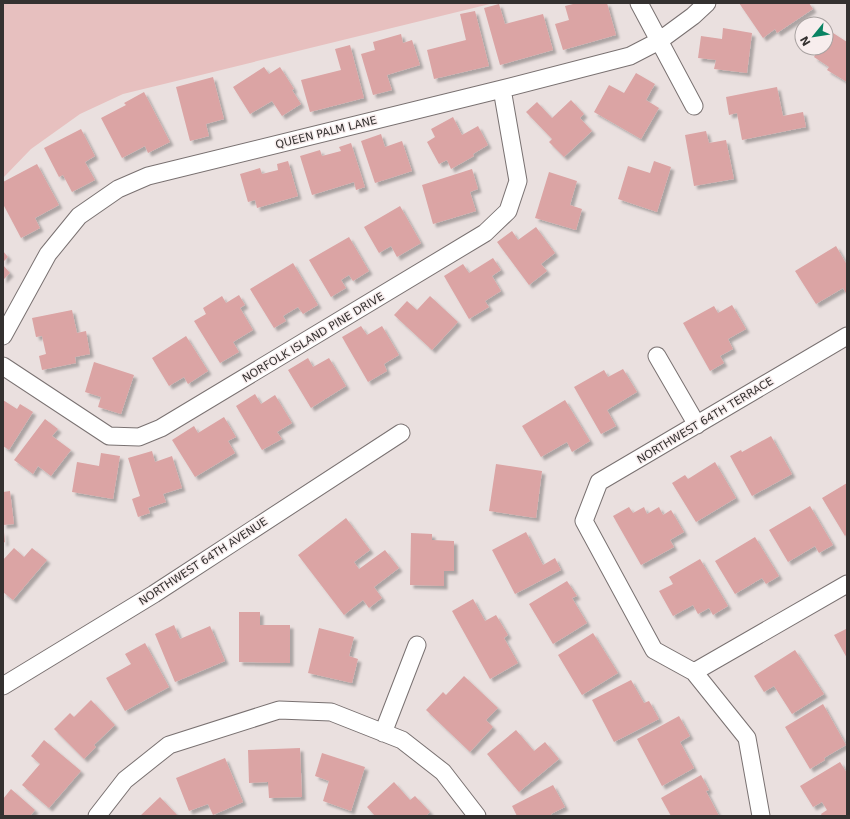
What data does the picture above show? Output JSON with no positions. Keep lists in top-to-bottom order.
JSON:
{
  "streets": {
    "street": [
      "QUEEN PALM LANE",
      "NORFOLK ISLAND PINE DRIVE",
      "NORTHWEST 64TH TERRACE",
      "NORTHWEST 64TH AVENUE"
    ]
  },
  "crossings": [
    ["QUEEN PALM LANE", "NORFOLK ISLAND PINE DRIVE"]
  ],
  "north": "bottom left"
}
